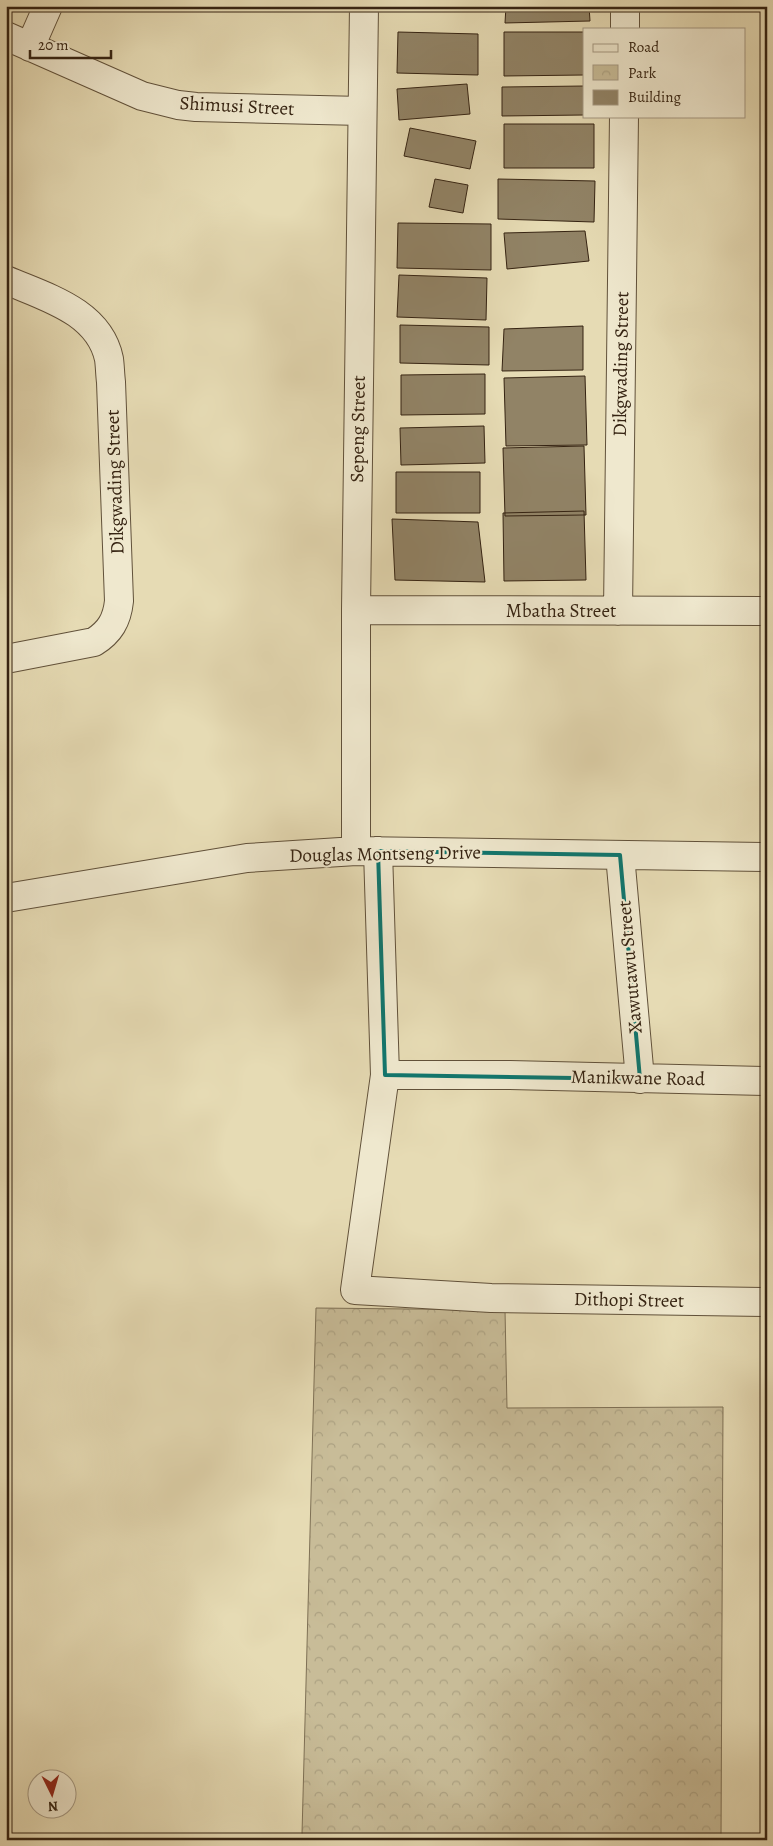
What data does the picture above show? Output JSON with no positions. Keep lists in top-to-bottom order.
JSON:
{
  "streets": {
    "street": [
      "Shimusi Street",
      "Dikgwading Street",
      "Sepeng Street",
      "Mbatha Street",
      "Douglas Montseng Drive",
      "Xawutawu Street",
      "Manikwane Road",
      "Dithopi Street"
    ]
  },
  "crossings": [
    ["Shimusi Street", "Sepeng Street"],
    ["Dikgwading Street", "Mbatha Street"],
    ["Sepeng Street", "Mbatha Street"],
    ["Sepeng Street", "Douglas Montseng Drive"],
    ["Sepeng Street", "Manikwane Road"],
    ["Sepeng Street", "Dithopi Street"],
    ["Douglas Montseng Drive", "Xawutawu Street"],
    ["Xawutawu Street", "Manikwane Road"],
    ["Manikwane Road", "Dithopi Street"]
  ],
  "legend": ["Road", "Park", "Building"],
  "scale_bar": "20 m",
  "north": "bottom"
}
